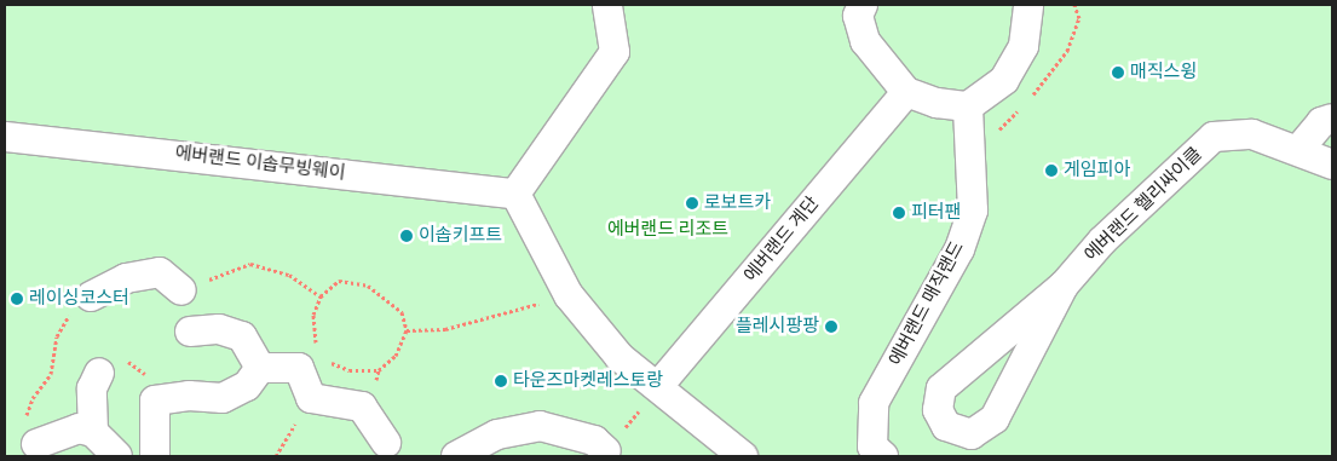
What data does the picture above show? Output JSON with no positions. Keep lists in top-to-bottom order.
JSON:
{
  "streets": {
    "street": [
      "에버랜드 이솝무빙웨이",
      "에버랜드 헬리싸이클",
      "에버랜드 계단",
      "에버랜드 매직랜드"
    ]
  },
  "parks": ["에버랜드 리조트"],
  "places": [
    "매직스윙",
    "게임피아",
    "로보트카",
    "피터팬",
    "이솝키프트",
    "레이싱코스터",
    "플레시팡팡",
    "타운즈마켓레스토랑"
  ]
}
